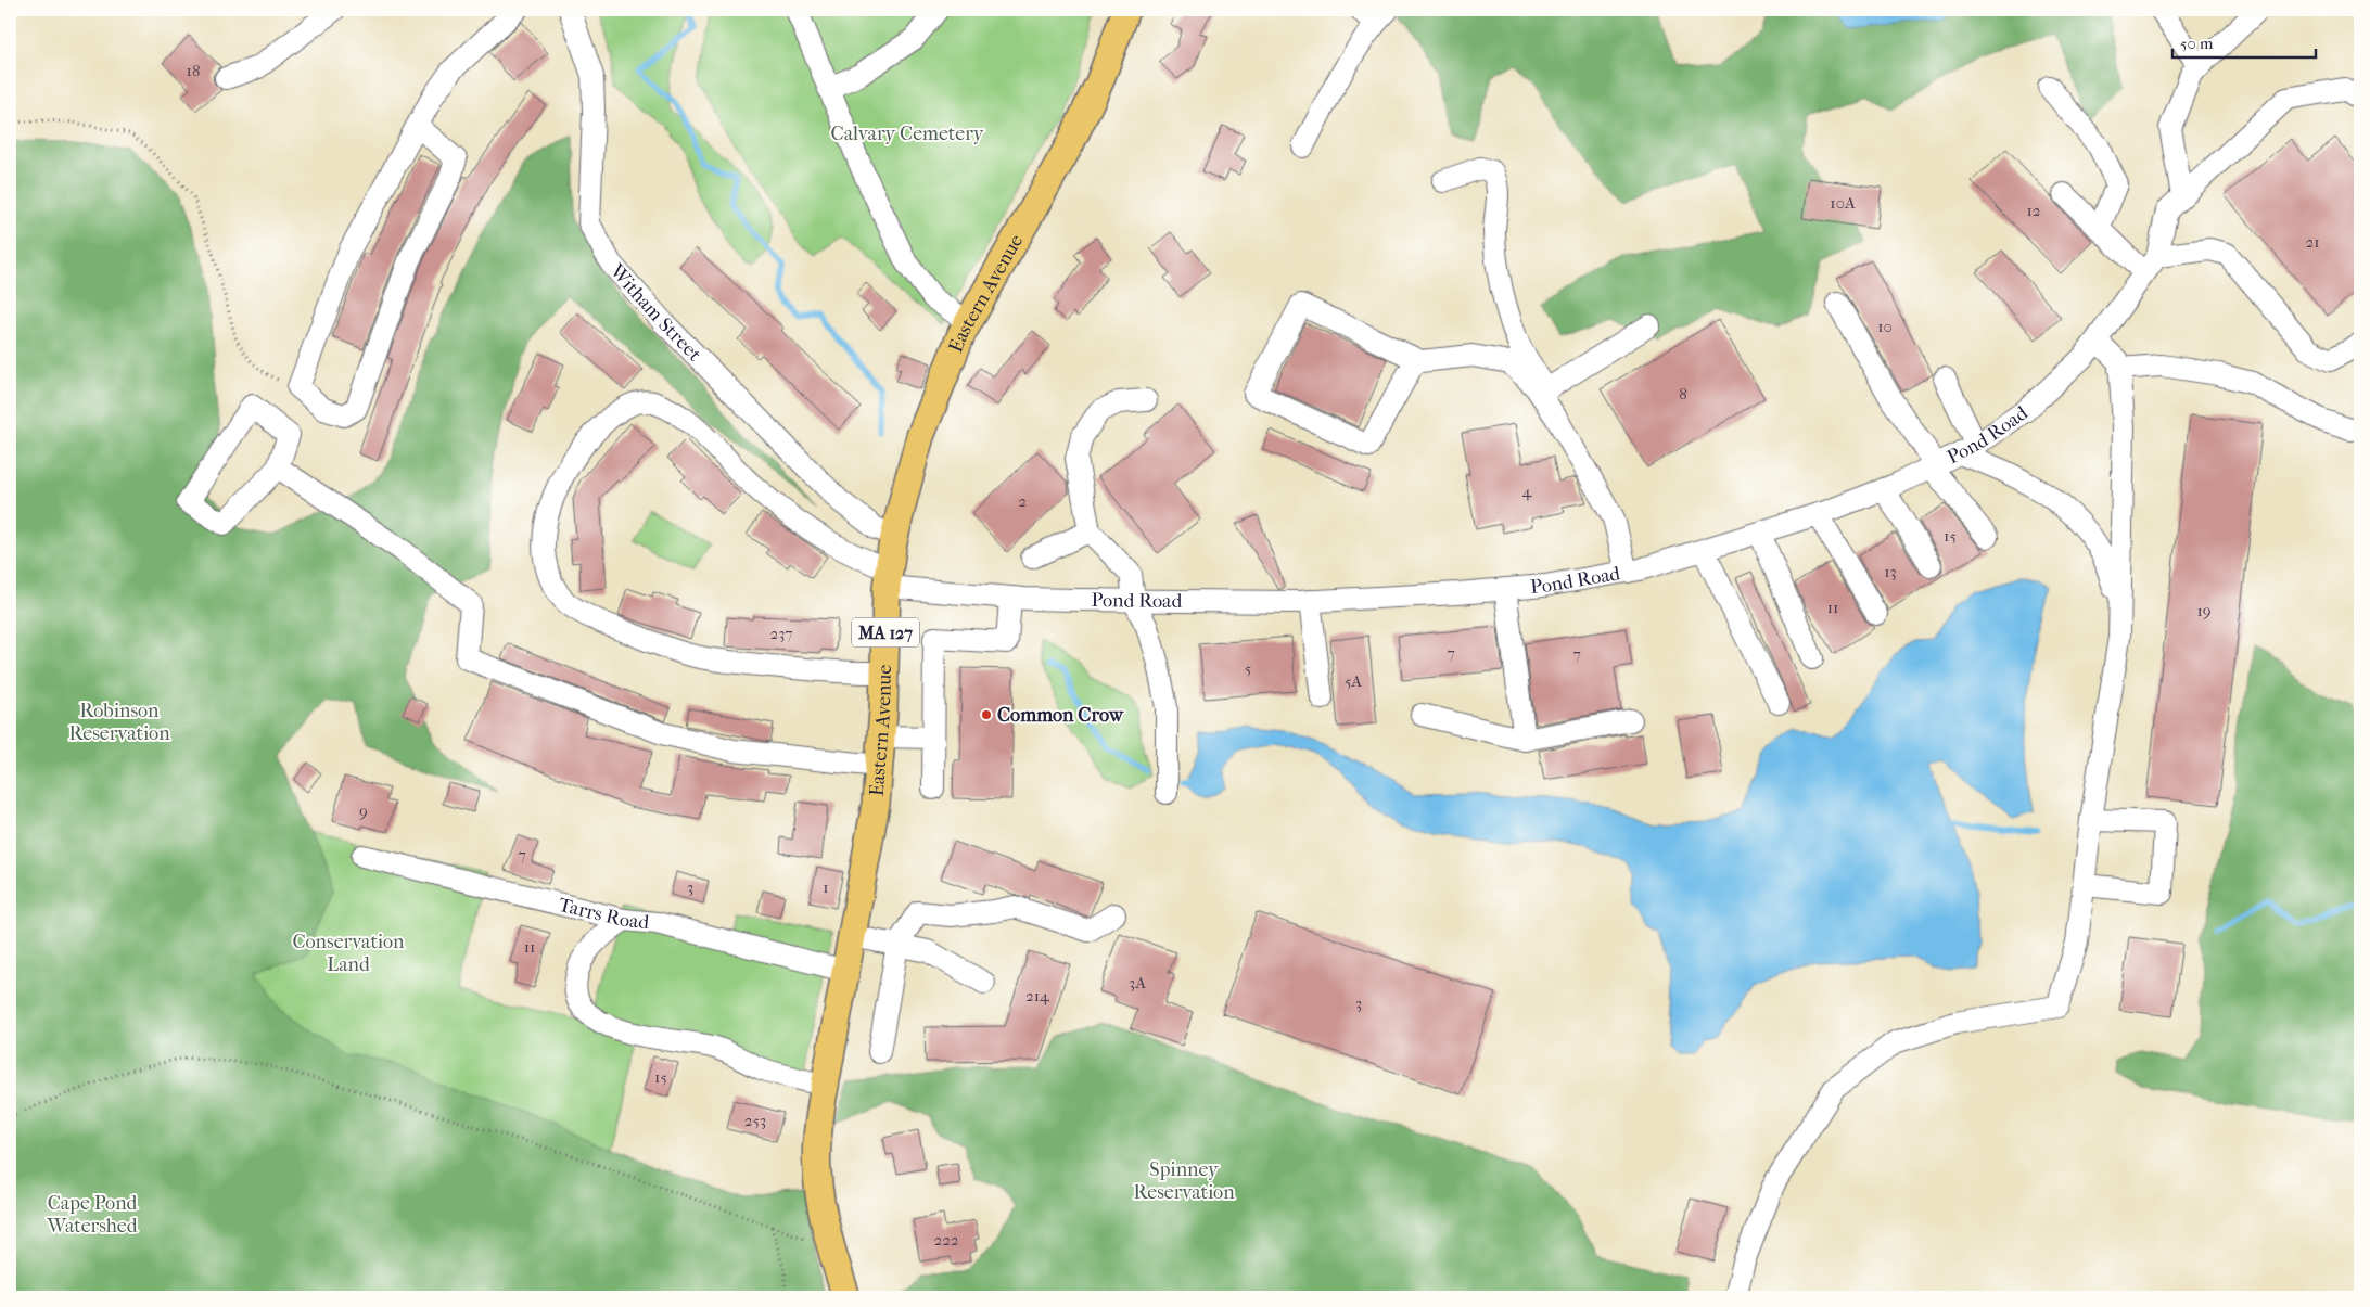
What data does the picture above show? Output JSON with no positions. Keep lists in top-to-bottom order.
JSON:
{
  "streets": {
    "main road": ["Eastern Avenue", "MA 127"],
    "street": ["Witham Street", "Pond Road", "Tarrs Road"]
  },
  "crossings": [
    ["Eastern Avenue", "Witham Street"],
    ["Eastern Avenue", "Pond Road"],
    ["Eastern Avenue", "Tarrs Road"]
  ],
  "parks": [
    "Calvary Cemetery",
    "Robinson Reservation",
    "Conservation Land",
    "Spinney Reservation",
    "Cape Pond Watershed"
  ],
  "places": ["Common Crow"],
  "house_numbers": [
    "18",
    "10A",
    "12",
    "21",
    "10",
    "8",
    "4",
    "2",
    "15",
    "13",
    "11",
    "19",
    "237",
    "7",
    "7",
    "5",
    "5A",
    "9",
    "7",
    "3",
    "1",
    "11",
    "3A",
    "214",
    "3",
    "15",
    "253",
    "222"
  ],
  "scale_bar": "50 m"
}
